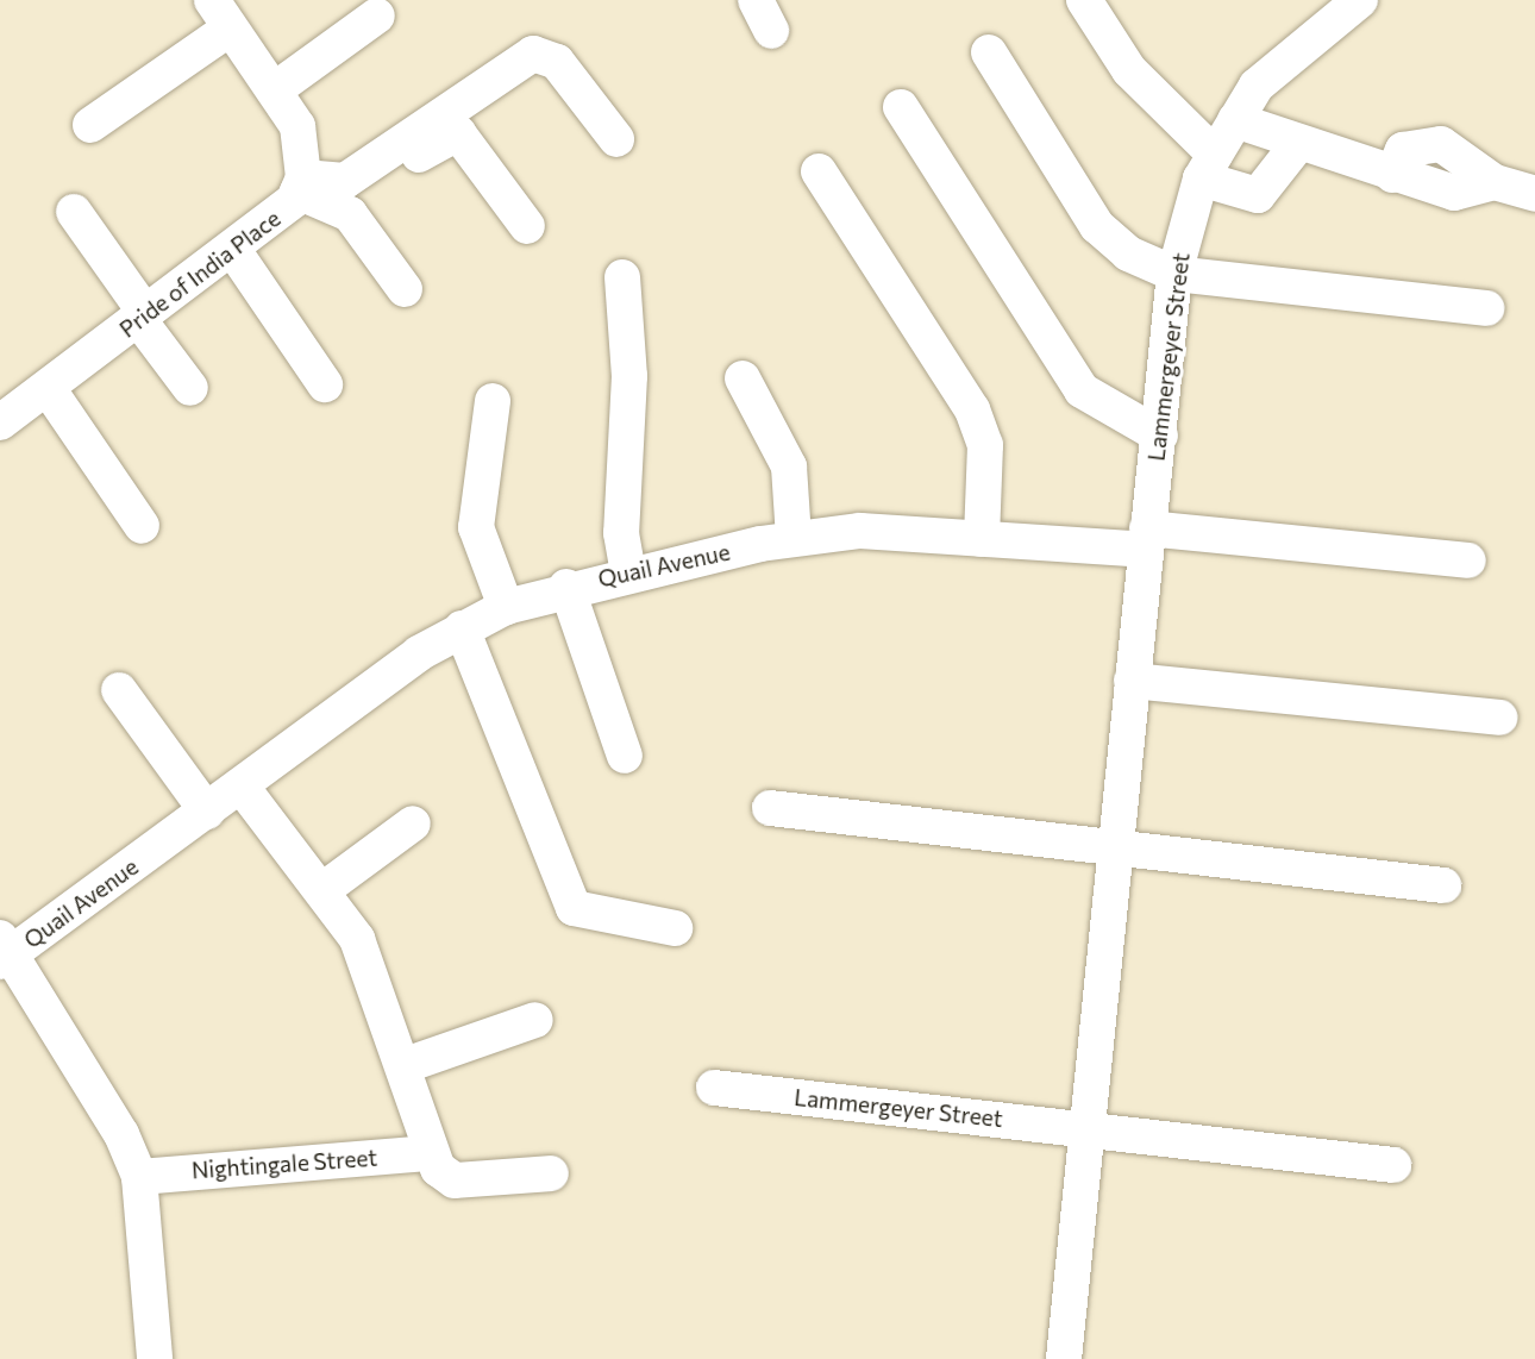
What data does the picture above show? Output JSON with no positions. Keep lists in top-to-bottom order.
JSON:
{
  "streets": {
    "street": [
      "Pride of India Place",
      "Lammergeyer Street",
      "Quail Avenue",
      "Nightingale Street"
    ]
  },
  "crossings": [
    ["Lammergeyer Street", "Quail Avenue"]
  ]
}
